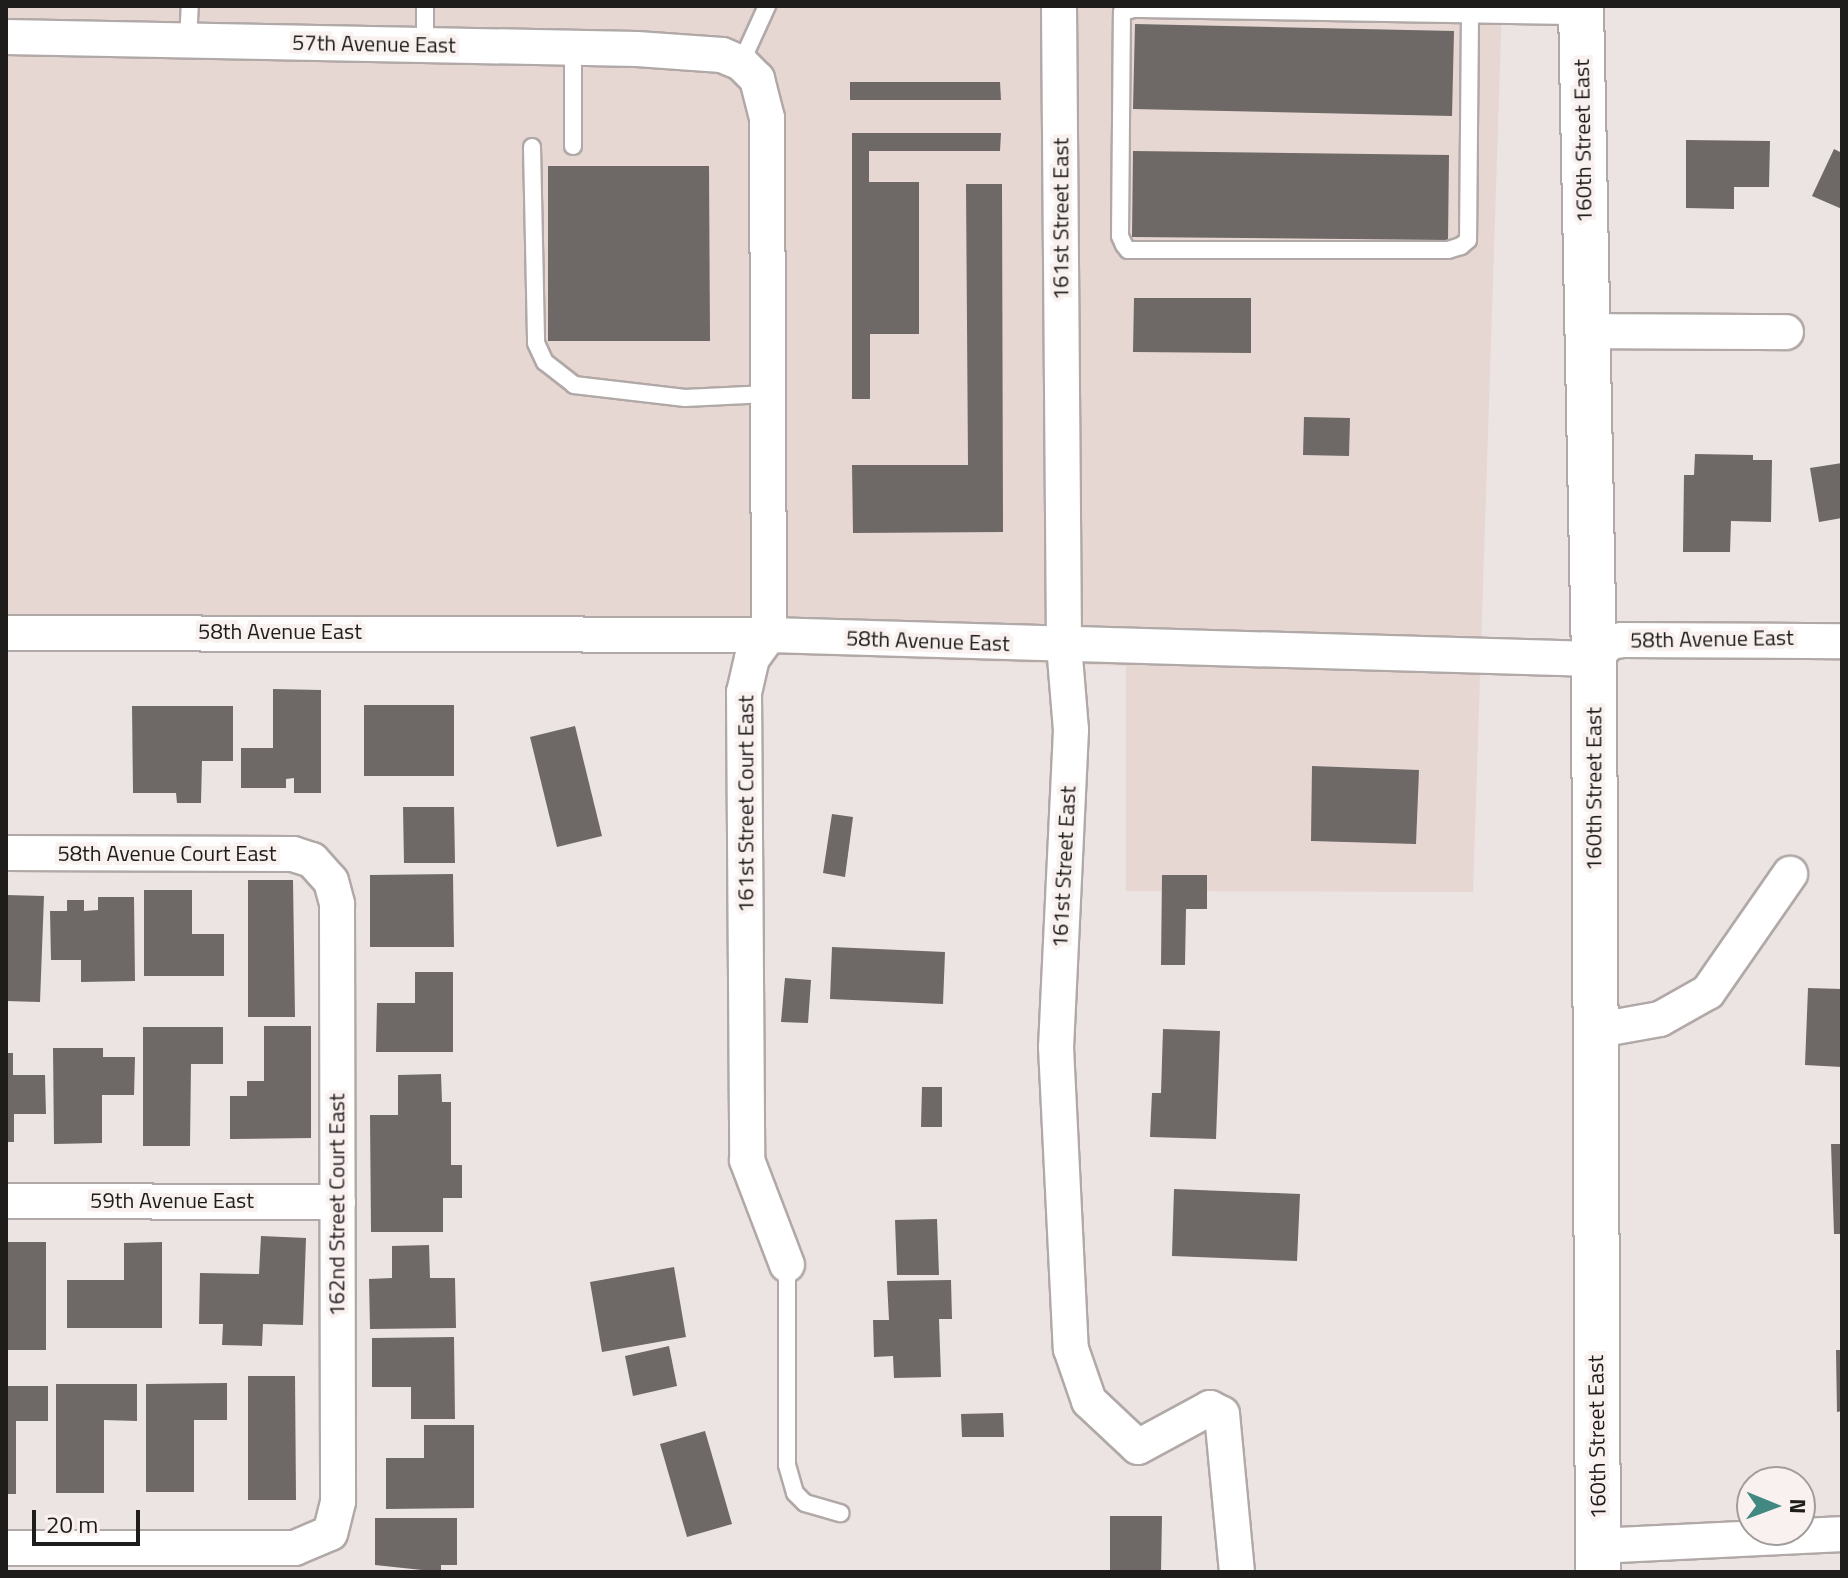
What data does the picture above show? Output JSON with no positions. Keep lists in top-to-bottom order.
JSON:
{
  "streets": {
    "main road": ["160th Street East"],
    "street": [
      "57th Avenue East",
      "161st Street East",
      "58th Avenue East",
      "161st Street Court East",
      "58th Avenue Court East",
      "59th Avenue East",
      "162nd Street Court East"
    ]
  },
  "crossings": [
    ["160th Street East", "58th Avenue East"],
    ["161st Street East", "58th Avenue East"],
    ["58th Avenue East", "161st Street Court East"],
    ["58th Avenue Court East", "162nd Street Court East"],
    ["59th Avenue East", "162nd Street Court East"]
  ],
  "scale_bar": "20 m",
  "north": "right"
}
